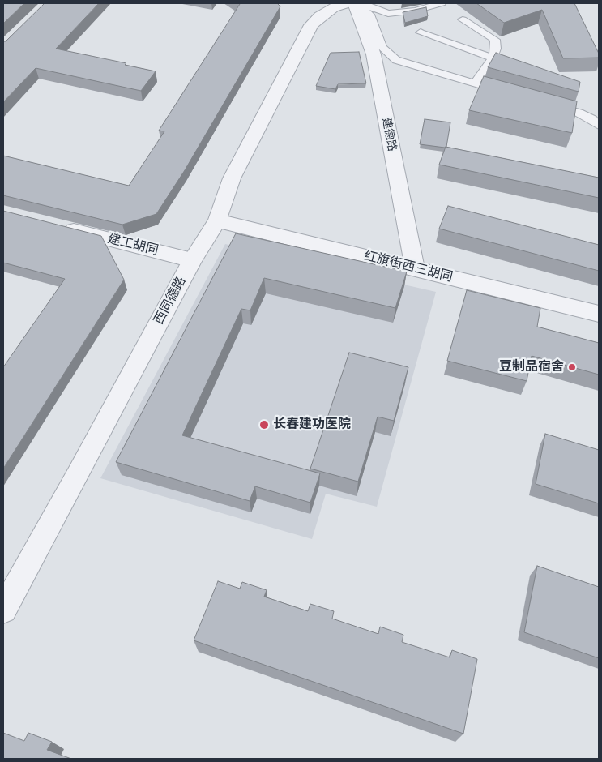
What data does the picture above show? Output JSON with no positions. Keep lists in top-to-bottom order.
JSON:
{
  "streets": {
    "street": [
      "建德路",
      "建工胡同",
      "红旗街西三胡同",
      "西同德路"
    ]
  },
  "crossings": [
    ["建德路", "红旗街西三胡同"],
    ["建工胡同", "西同德路"],
    ["红旗街西三胡同", "西同德路"]
  ],
  "places": ["豆制品宿舍", "长春建功医院"]
}
